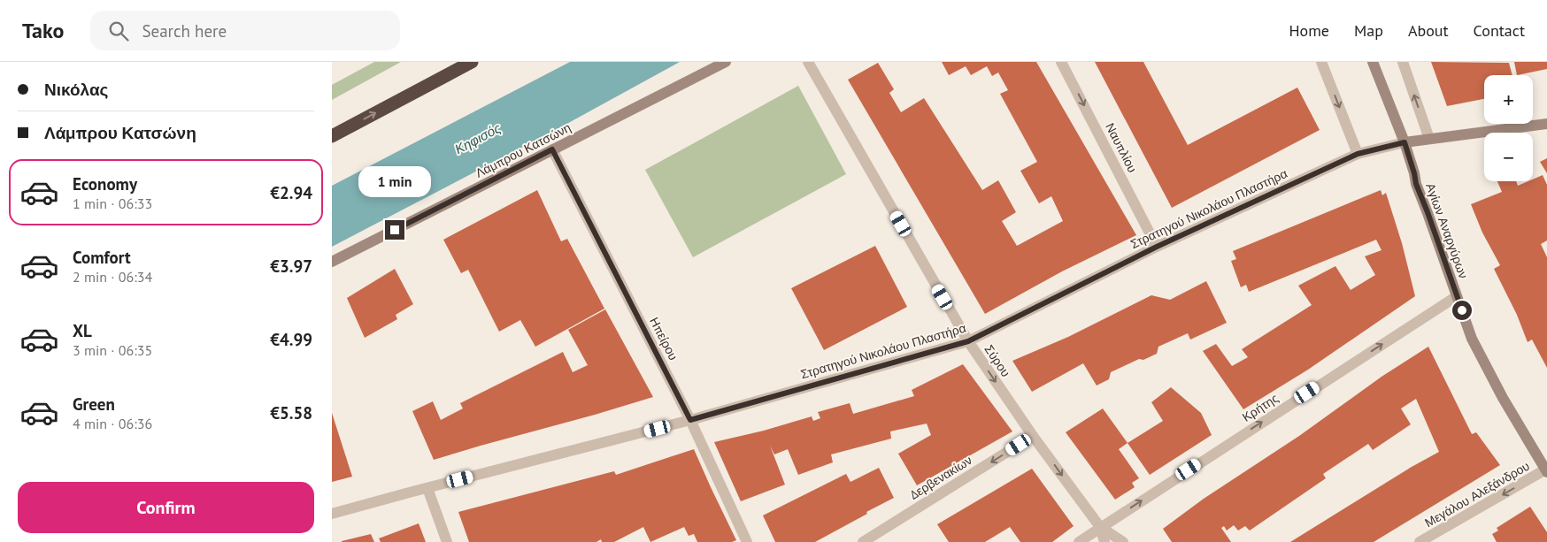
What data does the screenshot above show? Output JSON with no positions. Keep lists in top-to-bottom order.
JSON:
{
  "streets": {
    "street": [
      "Ναυπλίου",
      "Λάμπρου Κατσώνη",
      "Στρατηγού Νικολάου Πλαστήρα",
      "Αγίων Αναργύρων",
      "Ηπείρου",
      "Σύρου",
      "Κρήτης",
      "Δερβενακίων",
      "Μεγάλου Αλεξάνδρου"
    ]
  },
  "crossings": [
    ["Ναυπλίου", "Στρατηγού Νικολάου Πλαστήρα"],
    ["Λάμπρου Κατσώνη", "Ηπείρου"],
    ["Στρατηγού Νικολάου Πλαστήρα", "Αγίων Αναργύρων"],
    ["Στρατηγού Νικολάου Πλαστήρα", "Ηπείρου"],
    ["Στρατηγού Νικολάου Πλαστήρα", "Σύρου"],
    ["Αγίων Αναργύρων", "Κρήτης"],
    ["Αγίων Αναργύρων", "Μεγάλου Αλεξάνδρου"],
    ["Σύρου", "Κρήτης"],
    ["Σύρου", "Δερβενακίων"]
  ],
  "one_way": [
    "Ναυπλίου",
    "Σύρου",
    "Κρήτης",
    "Δερβενακίων",
    "Μεγάλου Αλεξάνδρου"
  ],
  "water": ["Κηφισός"],
  "page": {
    "header": "Tako",
    "search": "Search here",
    "nav": [
      "Home",
      "Map",
      "About",
      "Contact"
    ],
    "banner": ["Νικόλας", "Λάμπρου Κατσώνη"],
    "map_buttons": ["+", "−"],
    "list": [
      {
        "name": "Economy",
        "note": "1 min · 06:33",
        "value": "€2.94"
      },
      {
        "name": "Comfort",
        "note": "2 min · 06:34",
        "value": "€3.97"
      },
      {
        "name": "XL",
        "note": "3 min · 06:35",
        "value": "€4.99"
      },
      {
        "name": "Green",
        "note": "4 min · 06:36",
        "value": "€5.58"
      }
    ],
    "bubble": "1 min",
    "buttons": "Confirm"
  }
}
